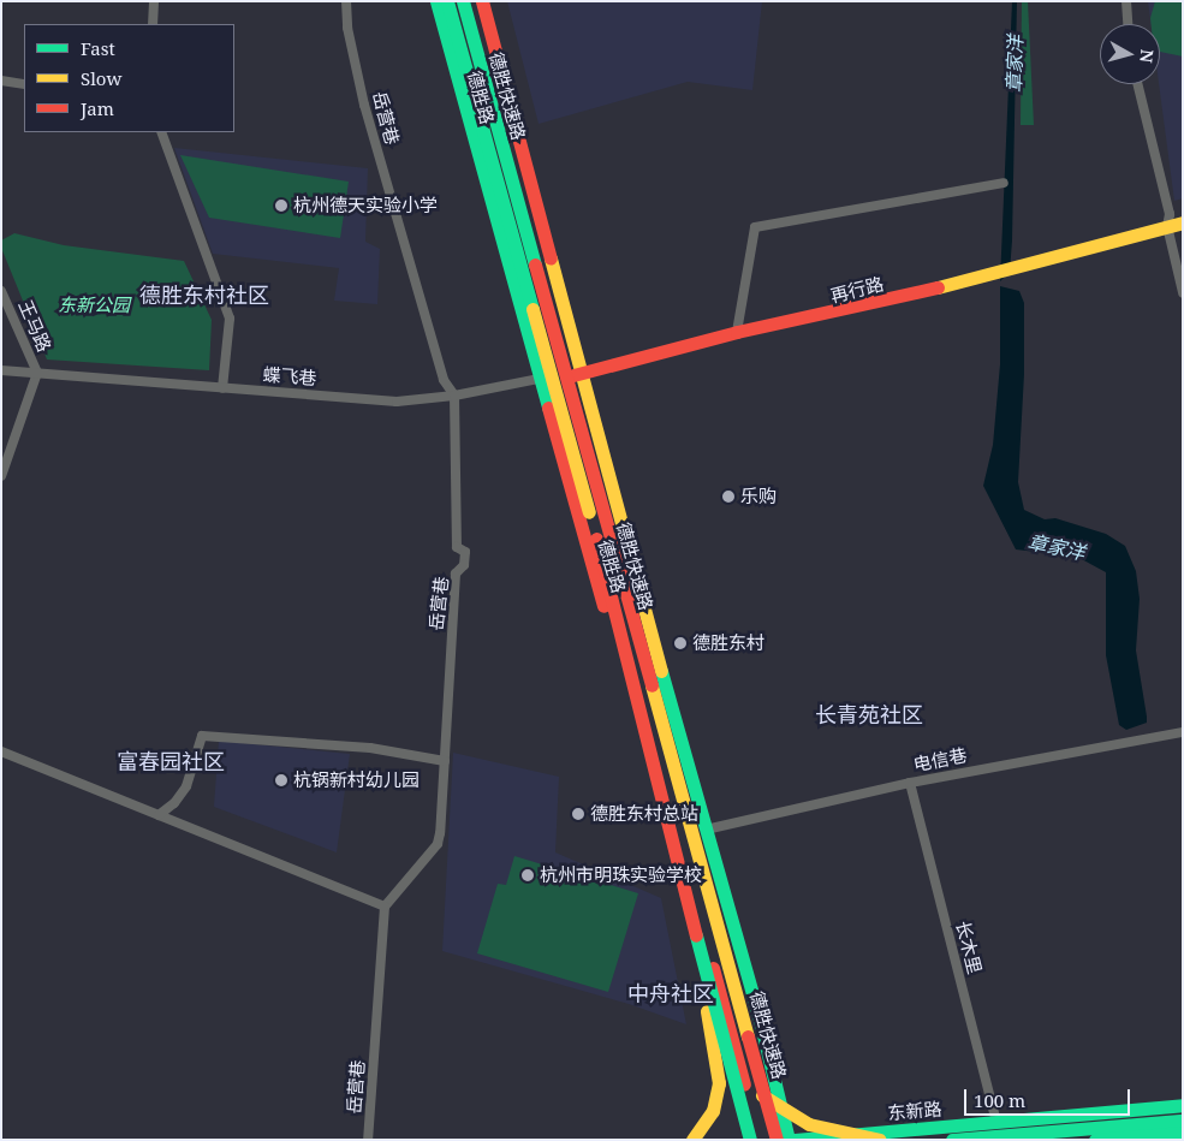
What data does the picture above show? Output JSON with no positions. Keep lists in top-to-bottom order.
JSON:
{
  "streets": {
    "main road": [
      "德胜快速路",
      "德胜路",
      "再行路",
      "东新路"
    ],
    "street": [
      "岳营巷",
      "王马路",
      "蝶飞巷",
      "电信巷",
      "长木里"
    ]
  },
  "crossings": [
    ["德胜路", "再行路"],
    ["德胜路", "蝶飞巷"],
    ["德胜路", "电信巷"],
    ["岳营巷", "蝶飞巷"],
    ["再行路", "蝶飞巷"],
    ["王马路", "蝶飞巷"],
    ["电信巷", "长木里"],
    ["长木里", "东新路"]
  ],
  "districts": [
    "德胜东村社区",
    "长青苑社区",
    "富春园社区",
    "中舟社区"
  ],
  "water": ["章家洋"],
  "parks": ["东新公园"],
  "places": [
    "杭州德天实验小学",
    "乐购",
    "德胜东村",
    "杭锅新村幼儿园",
    "德胜东村总站",
    "杭州市明珠实验学校"
  ],
  "legend": ["Fast", "Slow", "Jam"],
  "scale_bar": "100 m",
  "north": "right"
}
